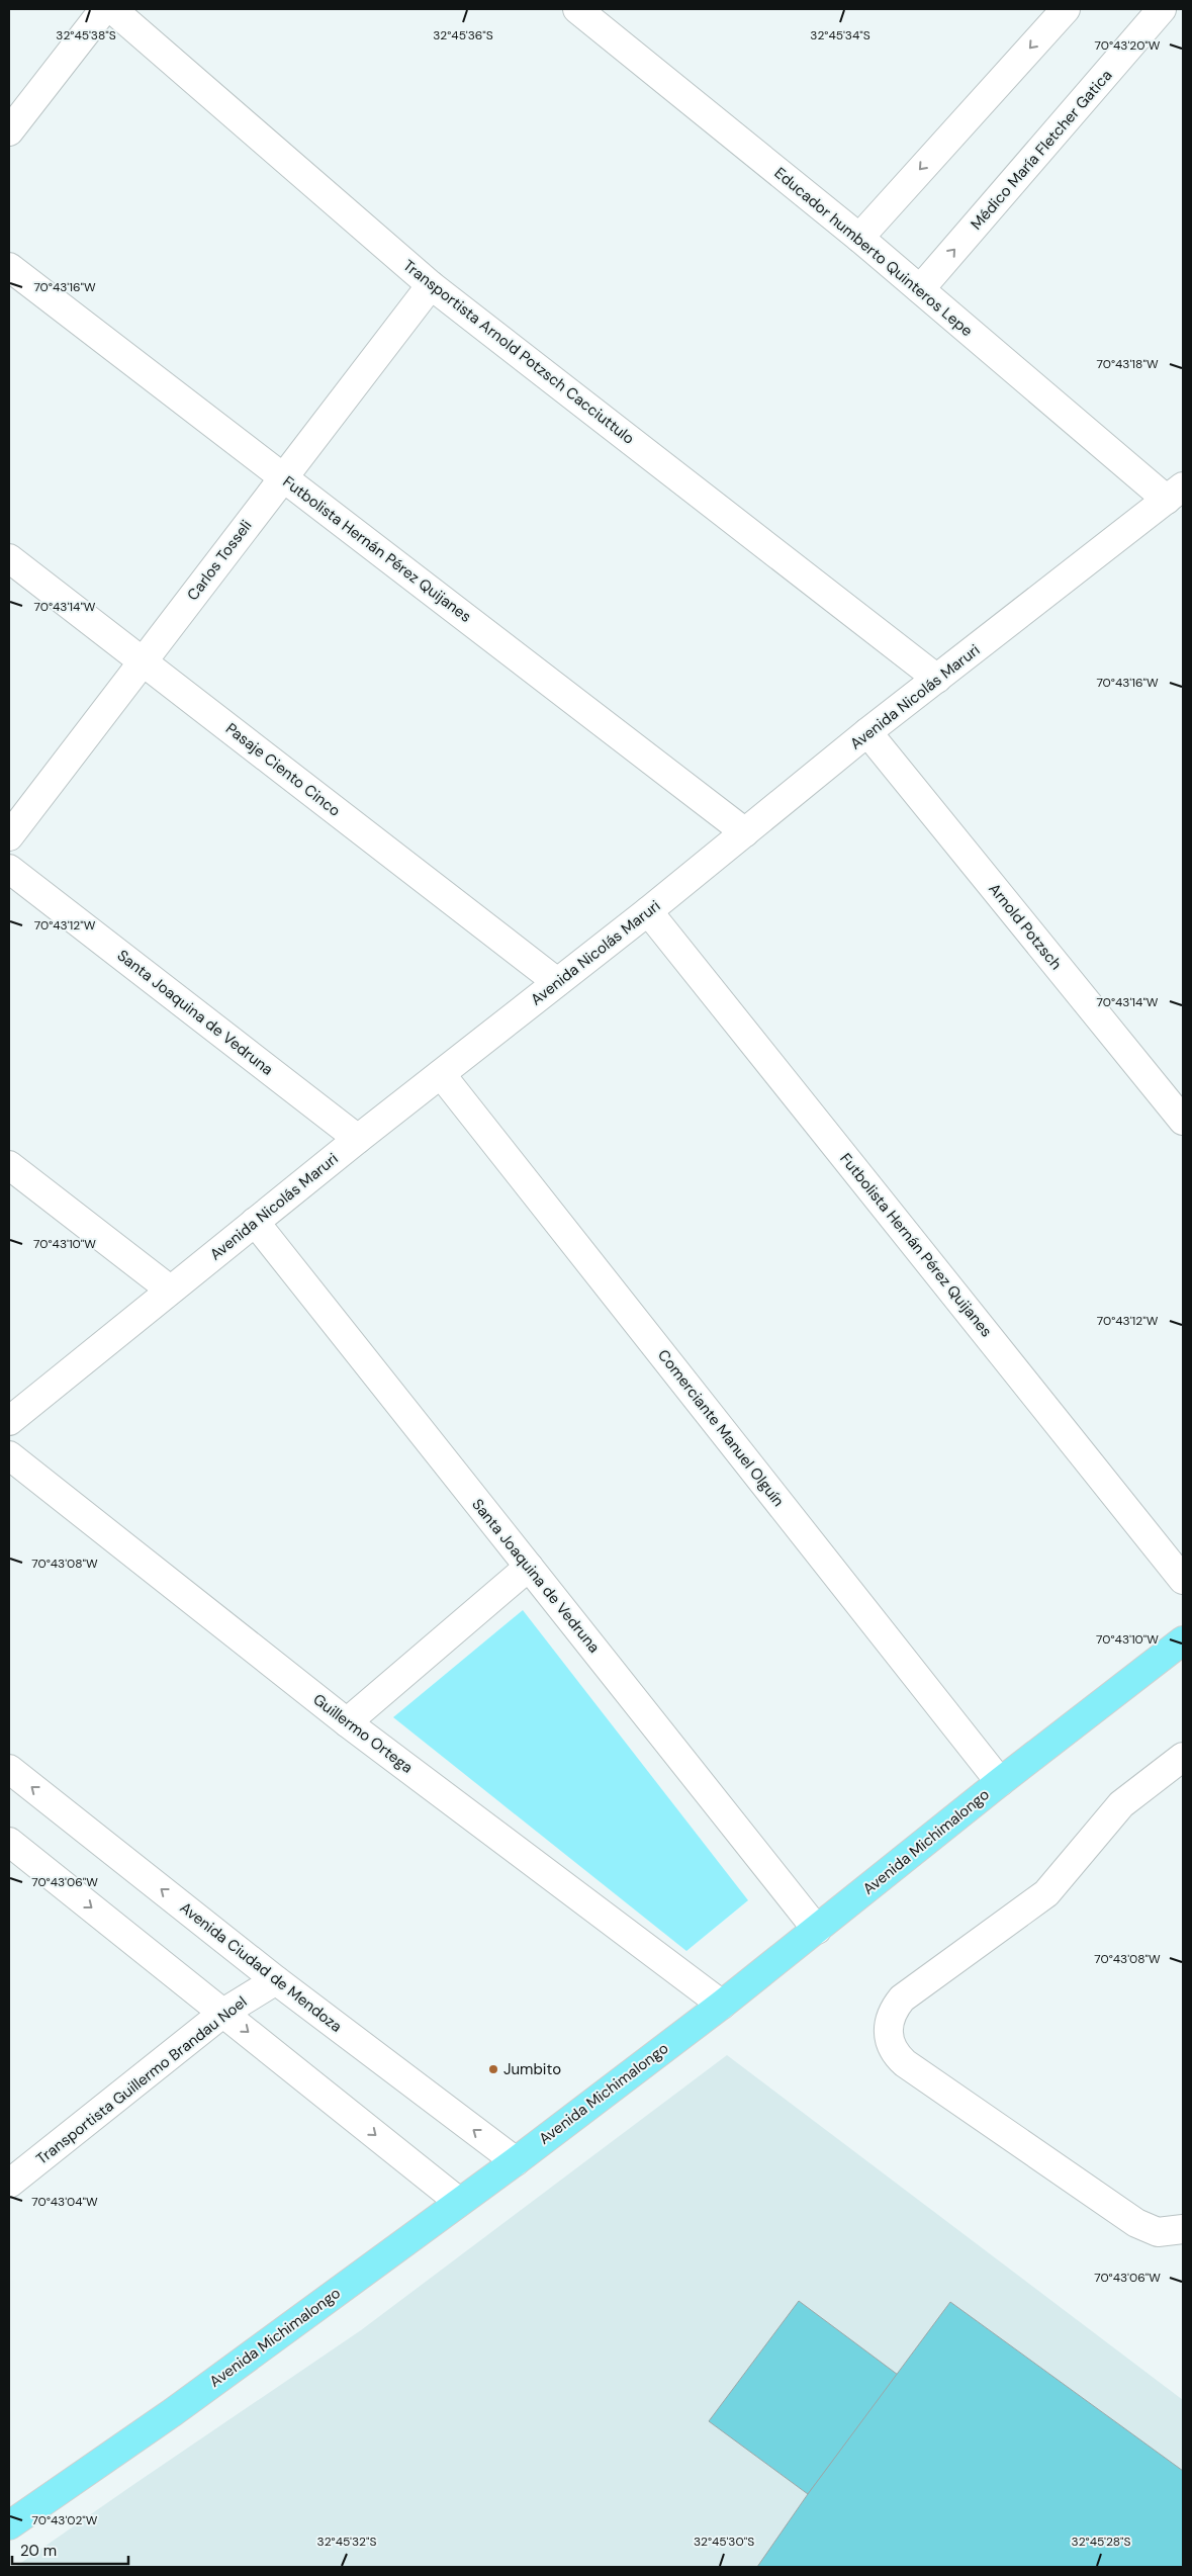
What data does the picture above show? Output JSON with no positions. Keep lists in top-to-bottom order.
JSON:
{
  "streets": {
    "main road": ["Avenida Michimalongo"],
    "street": [
      "Médico María Fletcher Gatica",
      "Educador humberto Quinteros Lepe",
      "Transportista Arnold Potzsch Cacciuttulo",
      "Futbolista Hernán Pérez Quijanes",
      "Carlos Tosseli",
      "Avenida Nicolás Maruri",
      "Pasaje Ciento Cinco",
      "Arnold Potzsch",
      "Santa Joaquina de Vedruna",
      "Comerciante Manuel Olguín",
      "Guillermo Ortega",
      "Avenida Ciudad de Mendoza",
      "Transportista Guillermo Brandau Noel"
    ]
  },
  "crossings": [
    ["Médico María Fletcher Gatica", "Educador humberto Quinteros Lepe"],
    ["Educador humberto Quinteros Lepe", "Avenida Nicolás Maruri"],
    ["Transportista Arnold Potzsch Cacciuttulo", "Carlos Tosseli"],
    ["Transportista Arnold Potzsch Cacciuttulo", "Avenida Nicolás Maruri"],
    ["Futbolista Hernán Pérez Quijanes", "Carlos Tosseli"],
    ["Futbolista Hernán Pérez Quijanes", "Avenida Nicolás Maruri"],
    ["Carlos Tosseli", "Pasaje Ciento Cinco"],
    ["Avenida Nicolás Maruri", "Pasaje Ciento Cinco"],
    ["Avenida Nicolás Maruri", "Arnold Potzsch"],
    ["Avenida Nicolás Maruri", "Santa Joaquina de Vedruna"],
    ["Avenida Nicolás Maruri", "Comerciante Manuel Olguín"],
    ["Santa Joaquina de Vedruna", "Avenida Michimalongo"],
    ["Comerciante Manuel Olguín", "Avenida Michimalongo"],
    ["Guillermo Ortega", "Avenida Michimalongo"],
    ["Avenida Michimalongo", "Avenida Ciudad de Mendoza"],
    ["Avenida Ciudad de Mendoza", "Transportista Guillermo Brandau Noel"]
  ],
  "places": ["Jumbito"],
  "scale_bar": "20 m",
  "coordinates": [
    "32°45'36\"S",
    "32°45'38\"S",
    "32°45'34\"S",
    "70°43'20\"W",
    "70°43'16\"W",
    "70°43'18\"W",
    "70°43'14\"W",
    "70°43'12\"W",
    "70°43'10\"W",
    "70°43'08\"W",
    "70°43'06\"W",
    "70°43'04\"W",
    "70°43'02\"W",
    "32°45'32\"S",
    "32°45'30\"S",
    "32°45'28\"S"
  ]
}
